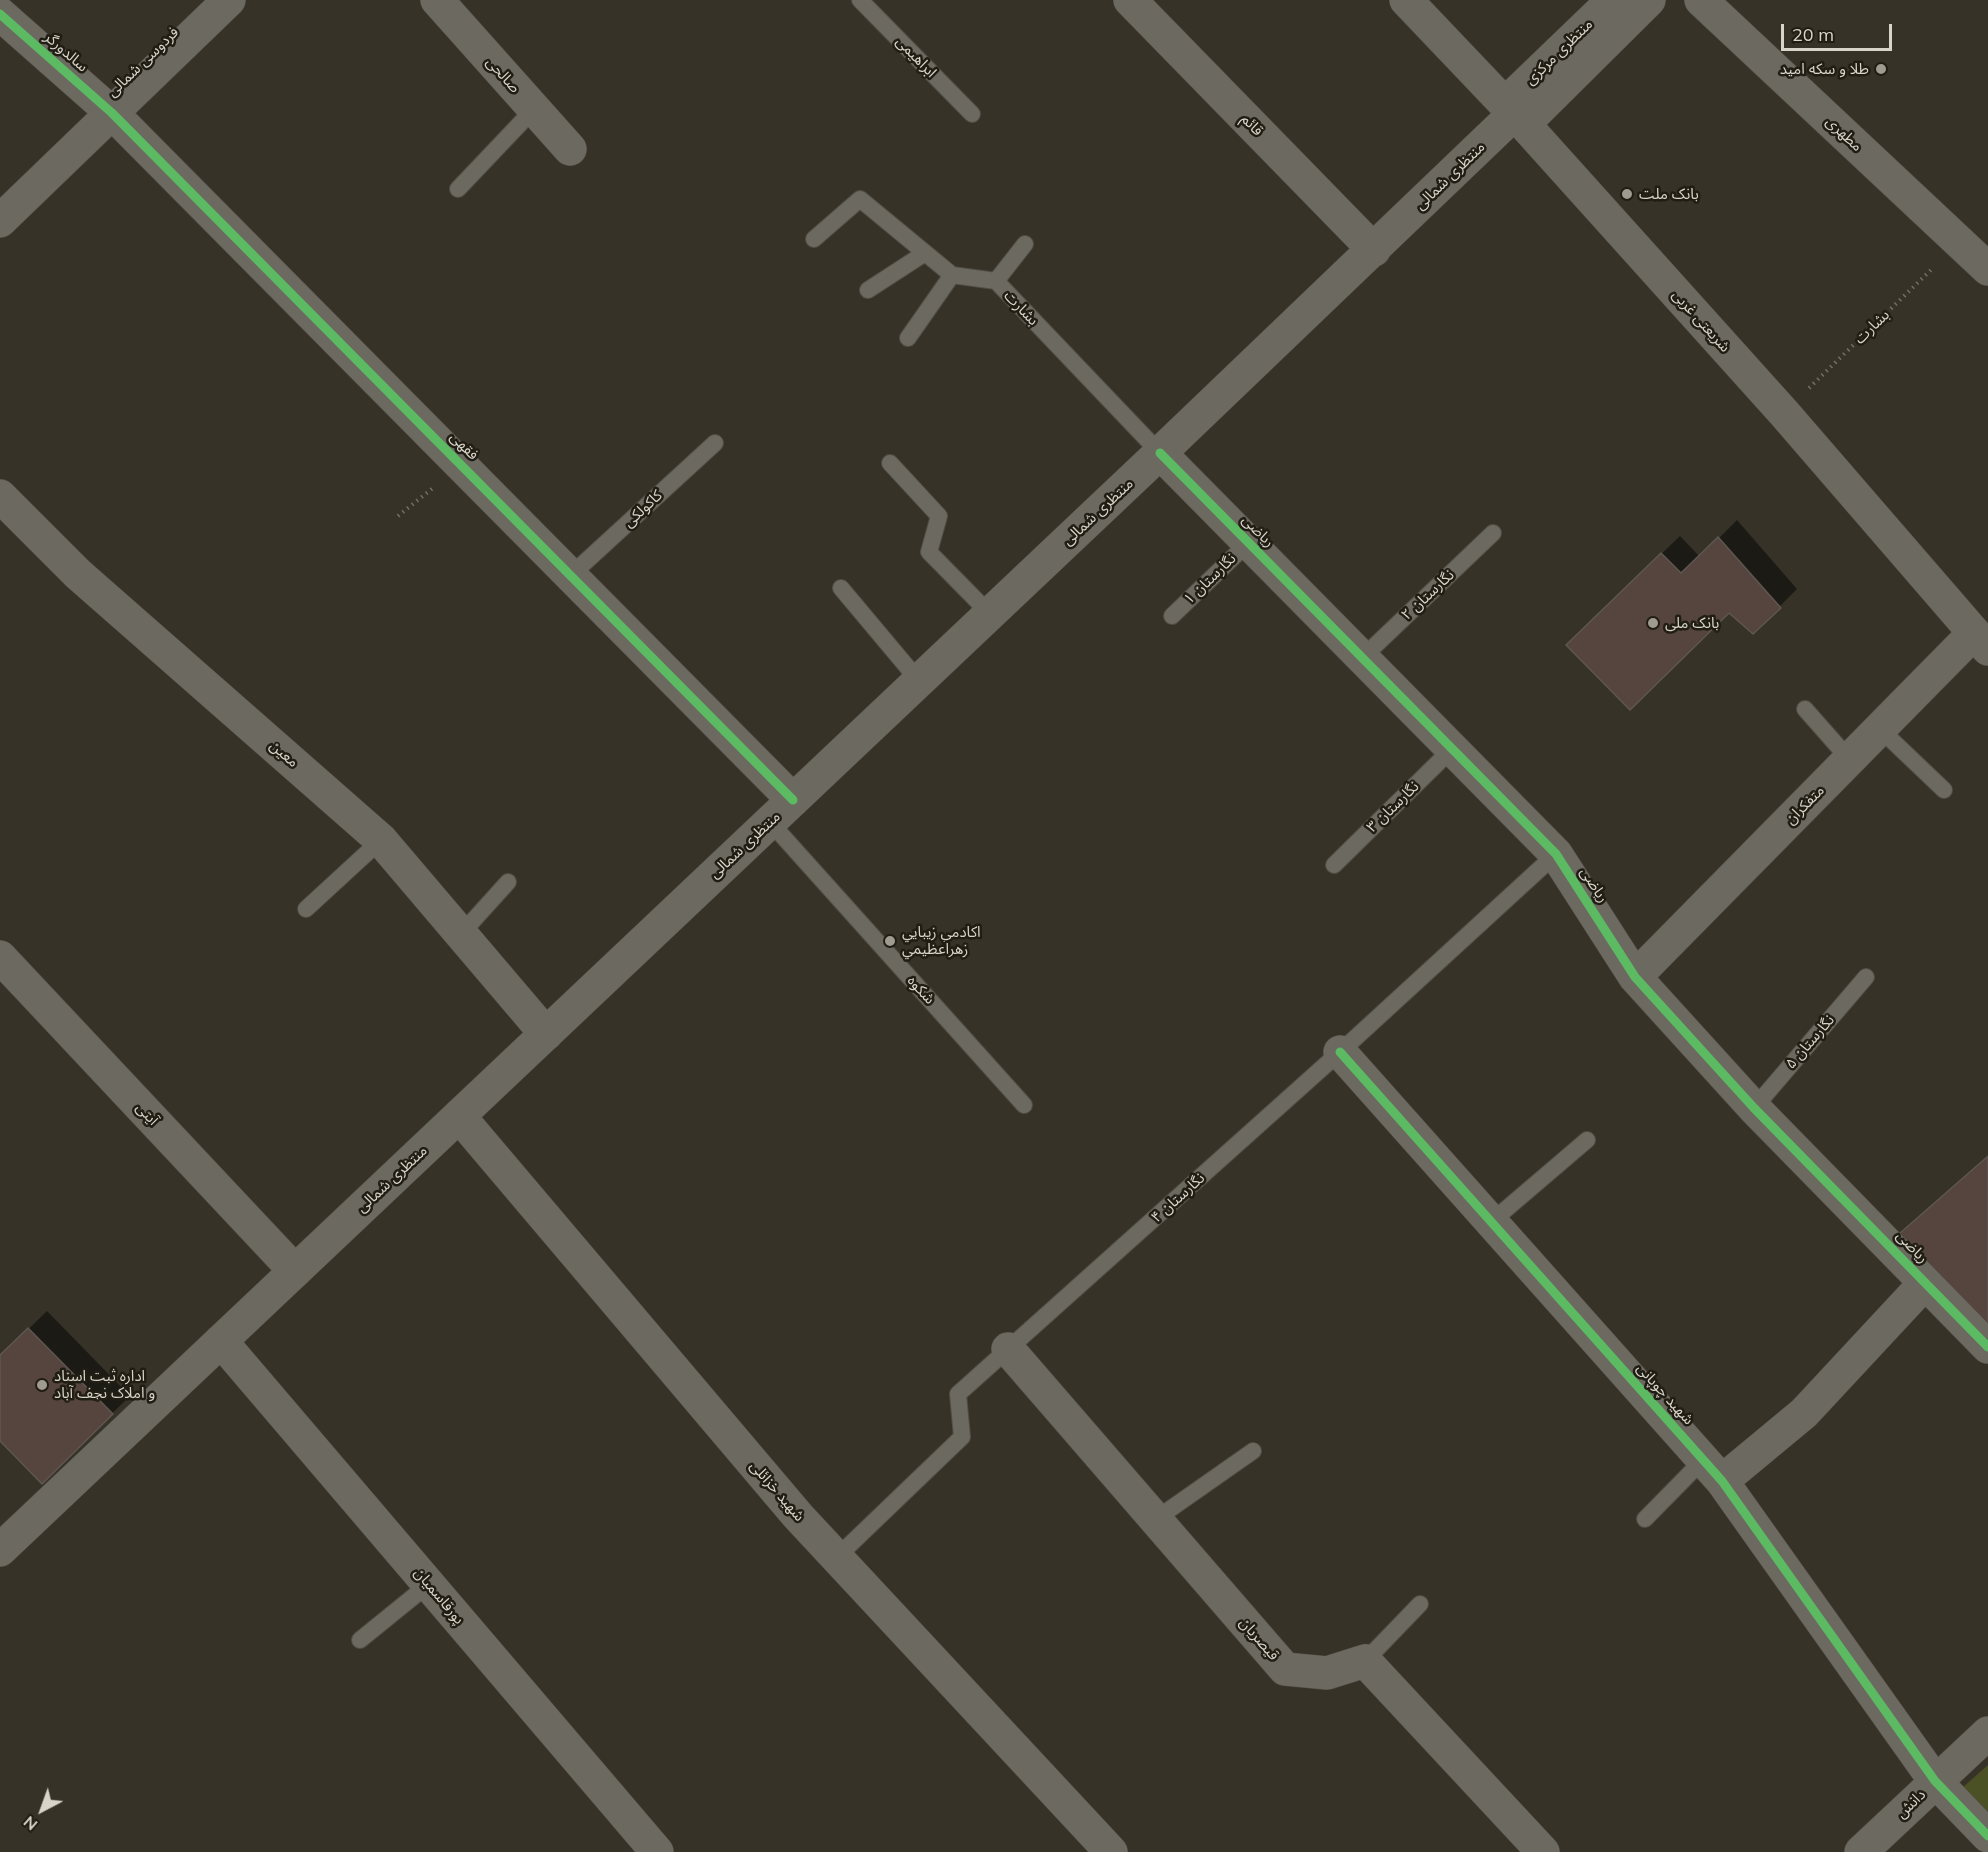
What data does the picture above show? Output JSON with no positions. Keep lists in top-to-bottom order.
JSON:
{
  "streets": {
    "street": [
      "سالدورگر",
      "منتظری مرکزی",
      "فردوسی شمالی",
      "صالحی",
      "قائم",
      "مطهری",
      "منتظری شمالی",
      "شریعتی غربی",
      "فقهی",
      "ریاضی",
      "معین",
      "متفکران",
      "آیتی",
      "شهید چوپانی",
      "شهید خزائلی",
      "پورقاسمیان",
      "قیصریان",
      "دانش"
    ],
    "lane": [
      "ابراهیمی",
      "بشارت",
      "کاکولکی",
      "نگارستان ۱",
      "نگارستان ۲",
      "نگارستان ۳",
      "شکوه",
      "نگارستان ۵",
      "نگارستان ۴"
    ]
  },
  "crossings": [
    ["سالدورگر", "فردوسی شمالی"],
    ["سالدورگر", "فقهی"],
    ["منتظری مرکزی", "منتظری شمالی"],
    ["منتظری مرکزی", "شریعتی غربی"],
    ["فردوسی شمالی", "فقهی"],
    ["قائم", "منتظری شمالی"],
    ["مطهری", "بشارت"],
    ["منتظری شمالی", "بشارت"],
    ["منتظری شمالی", "شریعتی غربی"],
    ["منتظری شمالی", "فقهی"],
    ["منتظری شمالی", "ریاضی"],
    ["منتظری شمالی", "معین"],
    ["منتظری شمالی", "شکوه"],
    ["منتظری شمالی", "آیتی"],
    ["منتظری شمالی", "شهید خزائلی"],
    ["منتظری شمالی", "پورقاسمیان"],
    ["بشارت", "شریعتی غربی"],
    ["بشارت", "ریاضی"],
    ["شریعتی غربی", "متفکران"],
    ["فقهی", "کاکولکی"],
    ["ریاضی", "نگارستان ۱"],
    ["ریاضی", "نگارستان ۲"],
    ["ریاضی", "متفکران"],
    ["ریاضی", "نگارستان ۳"],
    ["ریاضی", "نگارستان ۵"],
    ["ریاضی", "نگارستان ۴"],
    ["نگارستان ۴", "شهید چوپانی"],
    ["نگارستان ۴", "شهید خزائلی"],
    ["نگارستان ۴", "قیصریان"],
    ["شهید چوپانی", "دانش"]
  ],
  "places": [
    "طلا و سکه امید",
    "بانک ملت",
    "بانک ملی",
    "اكادمي زيبايي زهراعظيمي",
    "اداره ثبت اسناد و املاک نجف آباد"
  ],
  "scale_bar": "20 m",
  "north": "bottom left"
}
